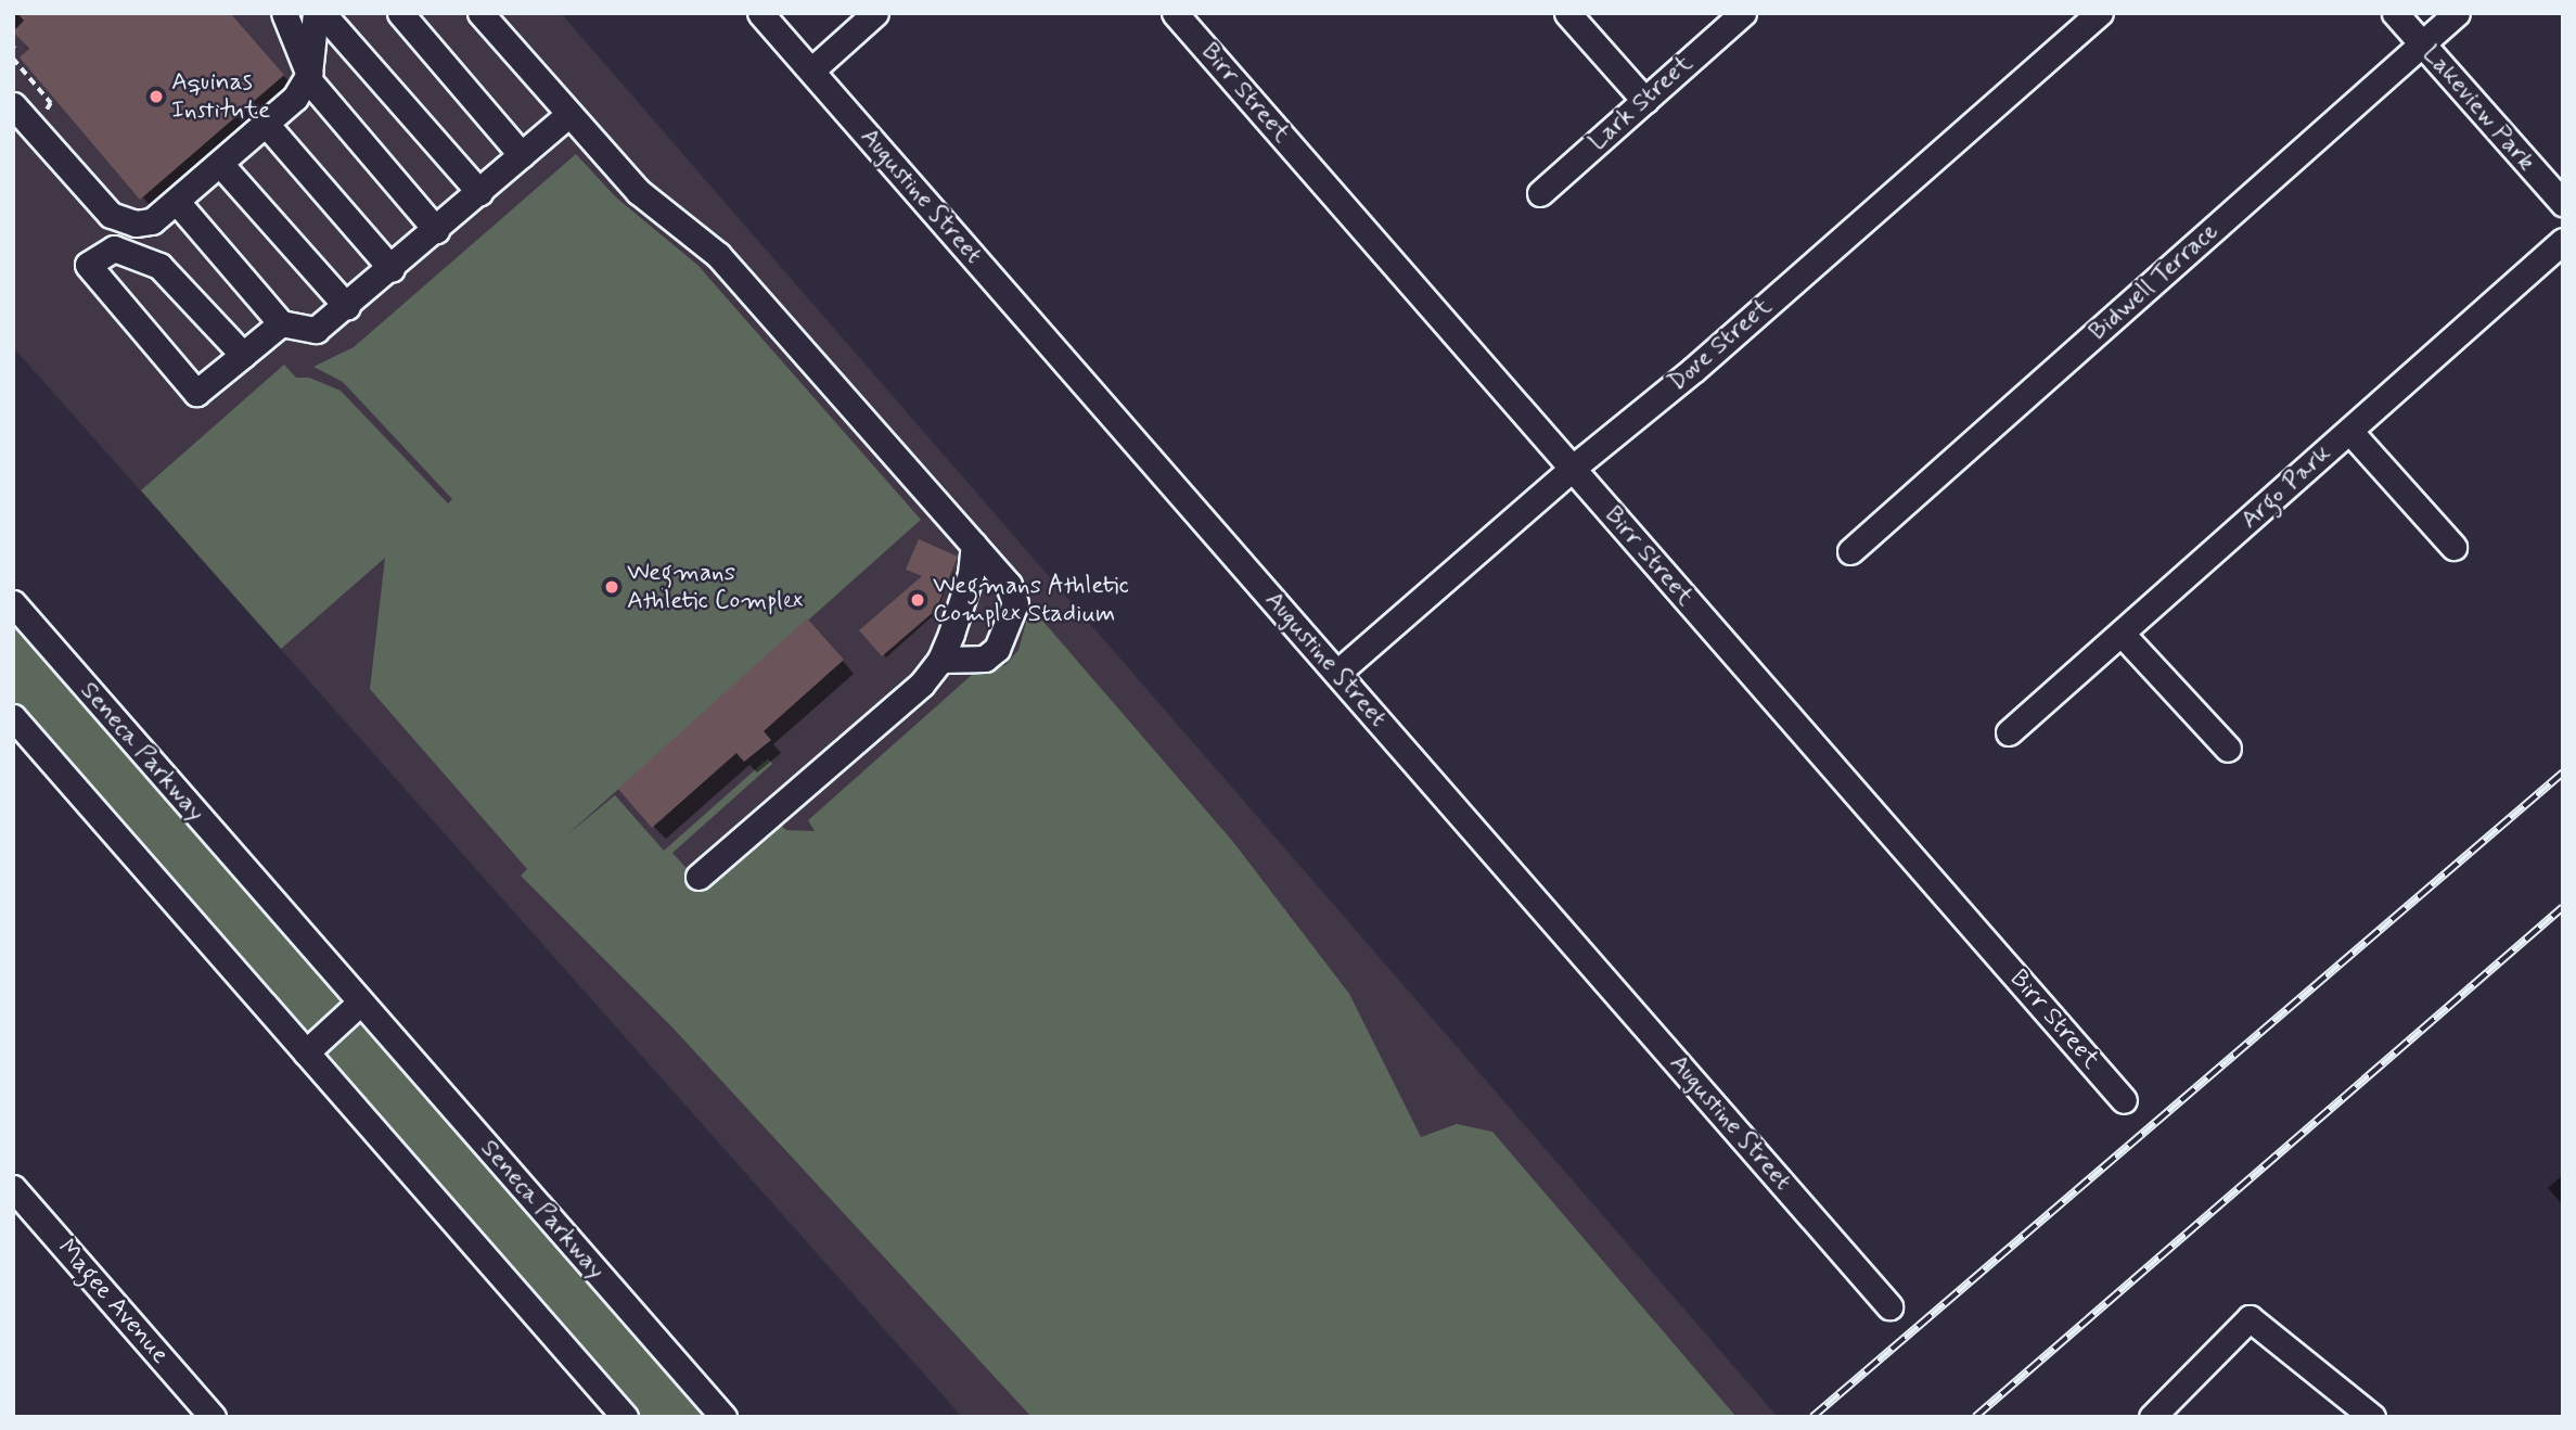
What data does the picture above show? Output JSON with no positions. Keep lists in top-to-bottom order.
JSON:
{
  "streets": {
    "street": [
      "Birr Street",
      "Lark Street",
      "Lakeview Park",
      "Augustine Street",
      "Bidwell Terrace",
      "Dove Street",
      "Argo Park",
      "Seneca Parkway",
      "Magee Avenue"
    ]
  },
  "crossings": [
    ["Birr Street", "Dove Street"],
    ["Lakeview Park", "Bidwell Terrace"],
    ["Augustine Street", "Dove Street"]
  ],
  "places": ["Aquinas Institute", "Wegmans Athletic Complex", "Wegmans Athletic Complex Stadium"]
}
